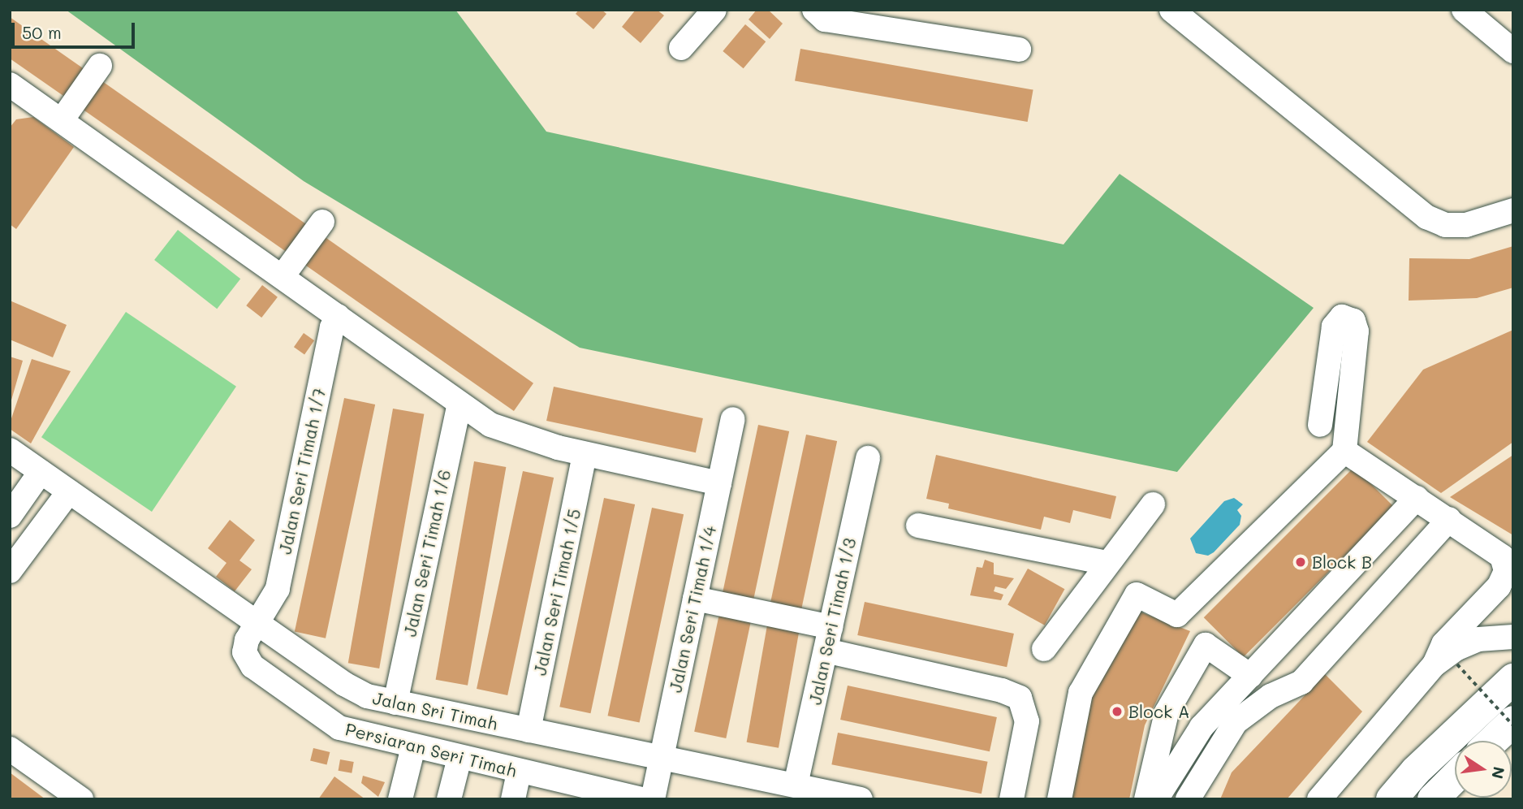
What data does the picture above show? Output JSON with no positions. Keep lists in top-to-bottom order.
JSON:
{
  "streets": {
    "street": [
      "Jalan Seri Timah 1/7",
      "Jalan Seri Timah 1/6",
      "Jalan Seri Timah 1/5",
      "Jalan Seri Timah 1/4",
      "Jalan Seri Timah 1/3",
      "Jalan Sri Timah",
      "Persiaran Seri Timah"
    ]
  },
  "crossings": [
    ["Jalan Seri Timah 1/7", "Jalan Sri Timah"],
    ["Jalan Seri Timah 1/7", "Persiaran Seri Timah"],
    ["Jalan Seri Timah 1/6", "Jalan Sri Timah"],
    ["Jalan Seri Timah 1/5", "Jalan Sri Timah"],
    ["Jalan Seri Timah 1/4", "Jalan Sri Timah"],
    ["Jalan Seri Timah 1/3", "Jalan Sri Timah"],
    ["Jalan Sri Timah", "Persiaran Seri Timah"]
  ],
  "places": ["Block B", "Block A"],
  "scale_bar": "50 m",
  "north": "right"
}
